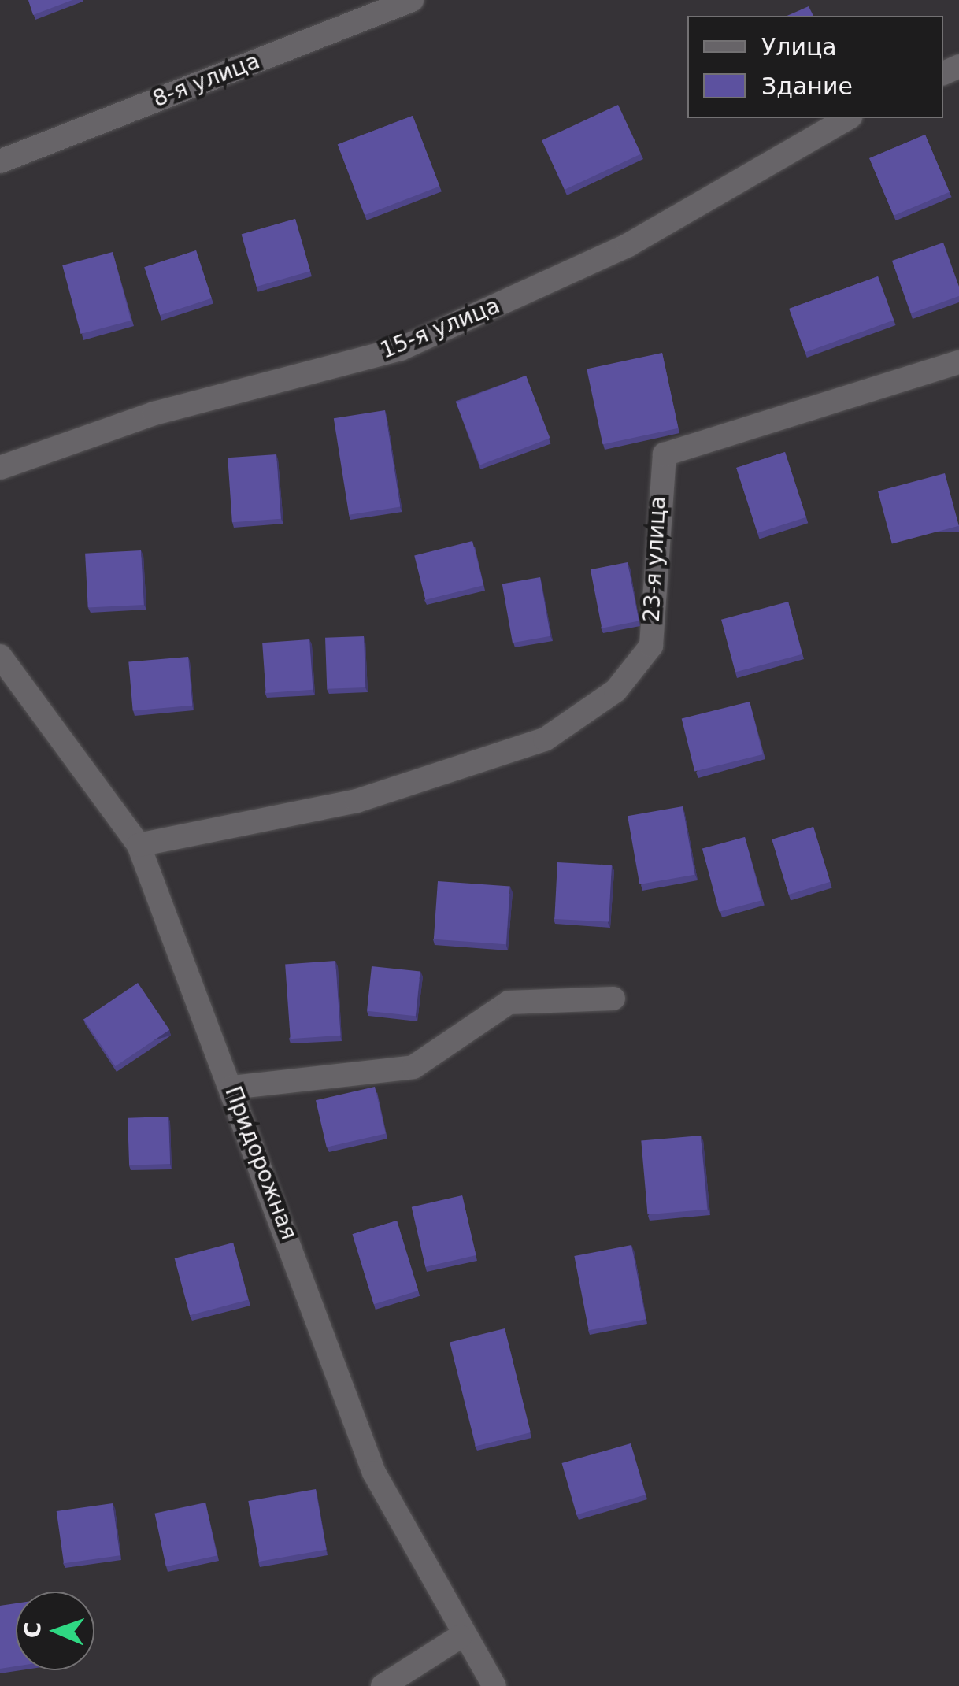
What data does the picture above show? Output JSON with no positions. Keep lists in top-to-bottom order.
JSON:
{
  "streets": {
    "street": [
      "8-я улица",
      "15-я улица",
      "23-я улица",
      "Придорожная"
    ]
  },
  "crossings": [
    ["23-я улица", "Придорожная"]
  ],
  "legend": ["Улица", "Здание"],
  "north": "left"
}
